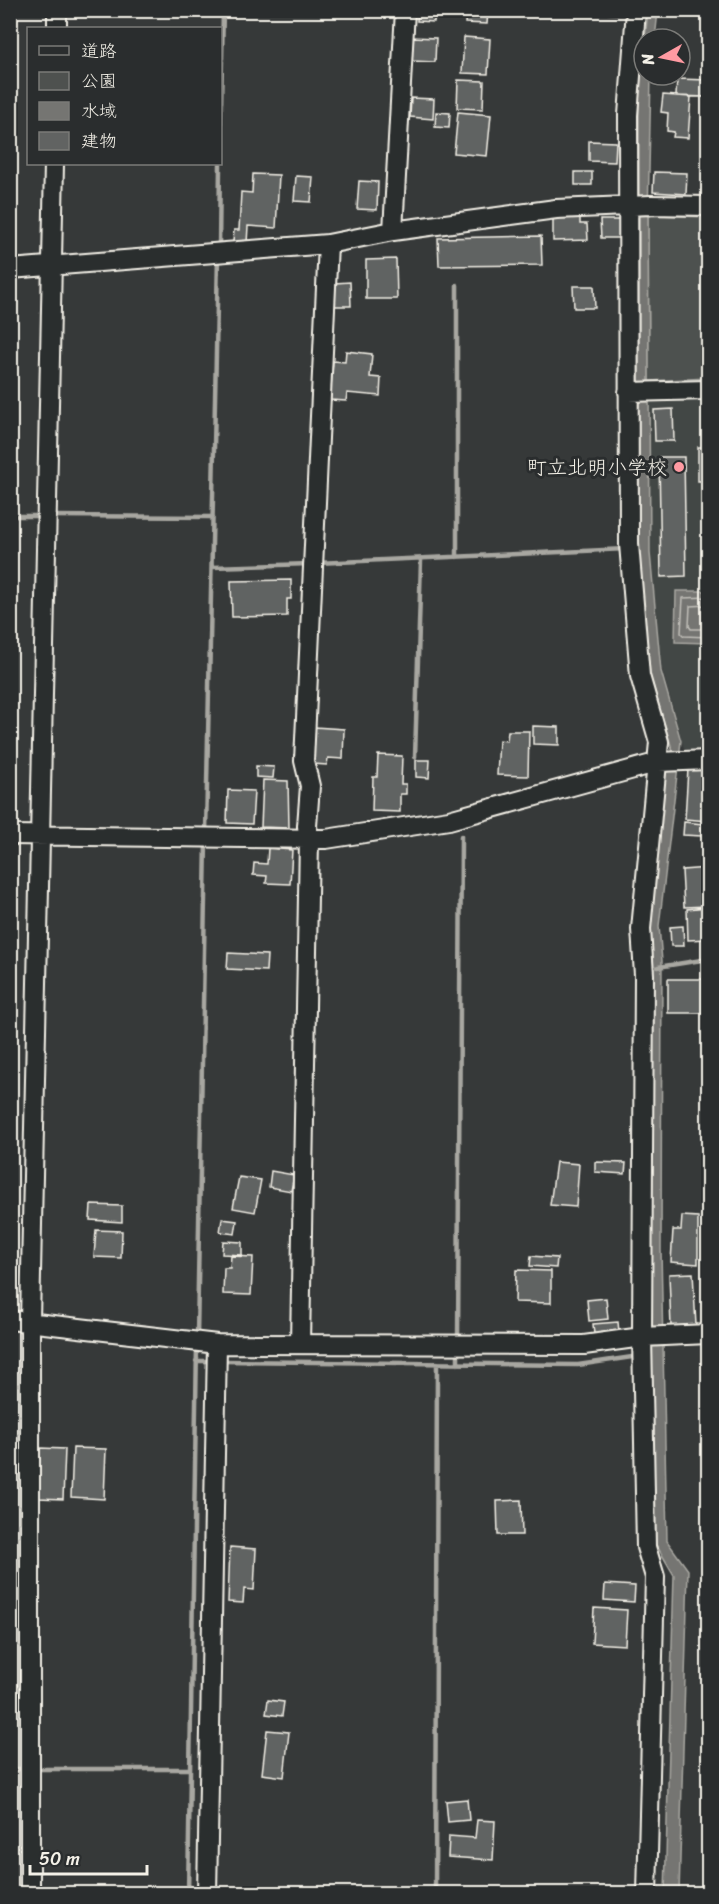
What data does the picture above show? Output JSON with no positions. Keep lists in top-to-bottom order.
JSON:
{
  "places": ["町立北明小学校"],
  "legend": [
    "道路",
    "公園",
    "水域",
    "建物"
  ],
  "scale_bar": "50 m",
  "north": "left"
}
